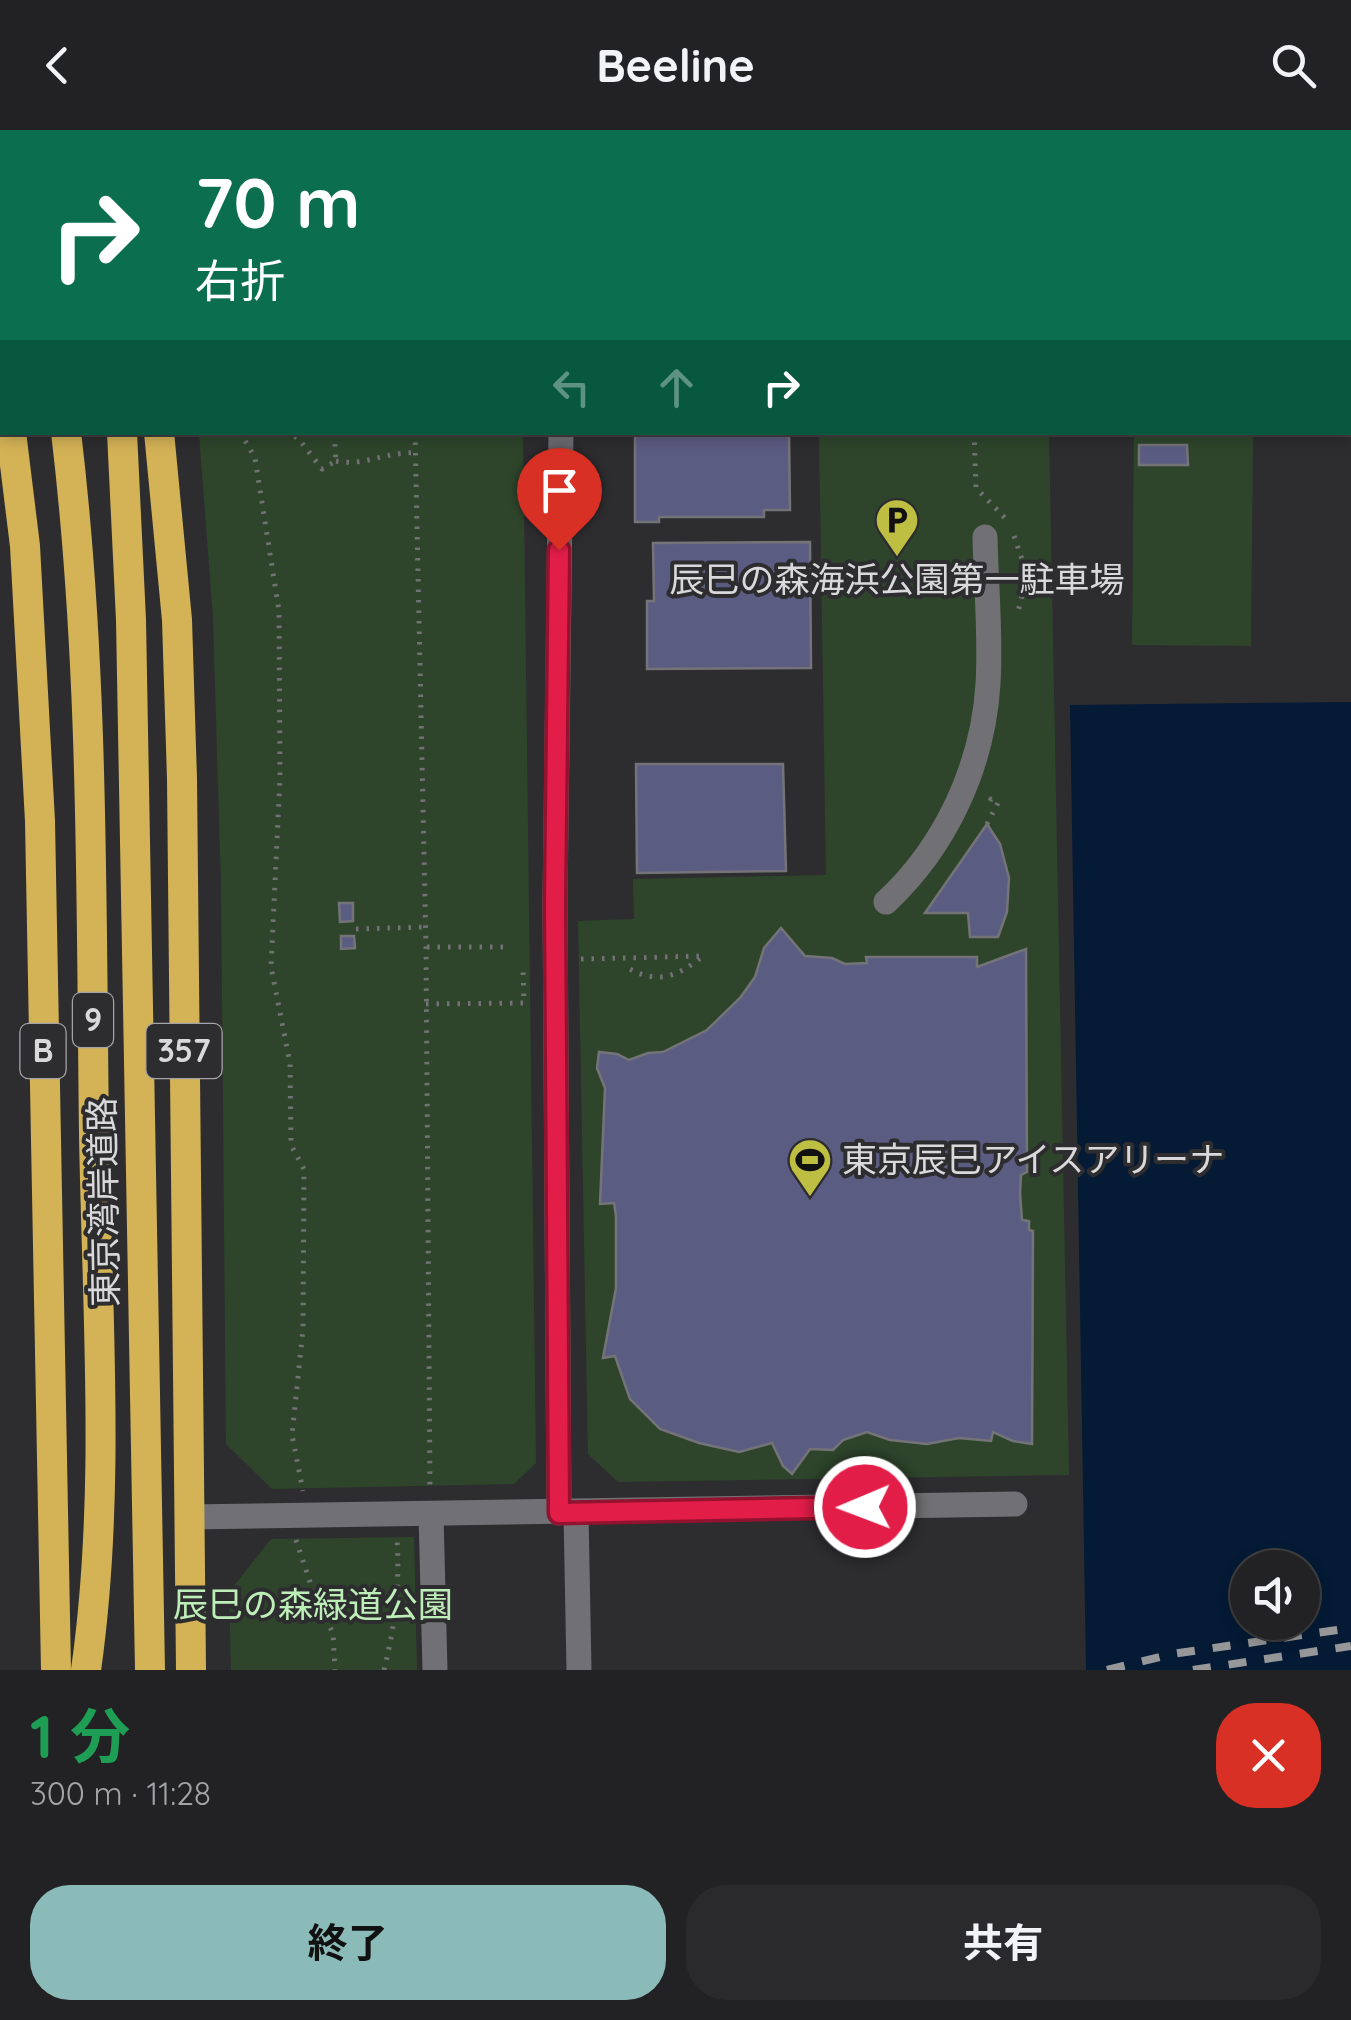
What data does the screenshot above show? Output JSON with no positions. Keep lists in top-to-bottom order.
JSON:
{
  "streets": {
    "highway": [
      "9",
      "B",
      "357",
      "東京湾岸道路"
    ]
  },
  "parks": ["辰巳の森緑道公園"],
  "places": {
    "parking": ["辰巳の森海浜公園第一駐車場"],
    "sports": ["東京辰巳アイスアリーナ"]
  },
  "page": {
    "header": "Beeline",
    "turn": ["70 m", "右折"],
    "heading": ["1 分", "300 m · 11:28"],
    "buttons": ["終了", "共有"]
  }
}
